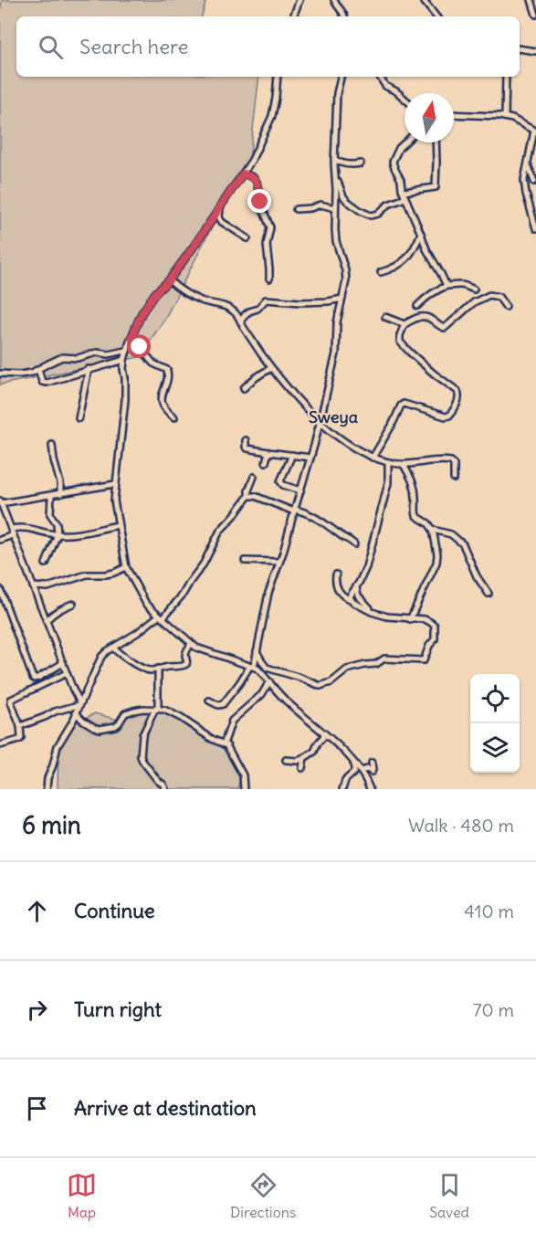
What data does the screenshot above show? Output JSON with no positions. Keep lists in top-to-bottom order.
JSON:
{
  "districts": ["Sweya"],
  "north": "top",
  "page": {
    "search": "Search here",
    "heading": ["6 min", "Walk · 480 m"],
    "list": [
      ["Continue", "410 m"],
      ["Turn right", "70 m"],
      "Arrive at destination"
    ],
    "nav": ["Map", "Directions", "Saved"]
  }
}
